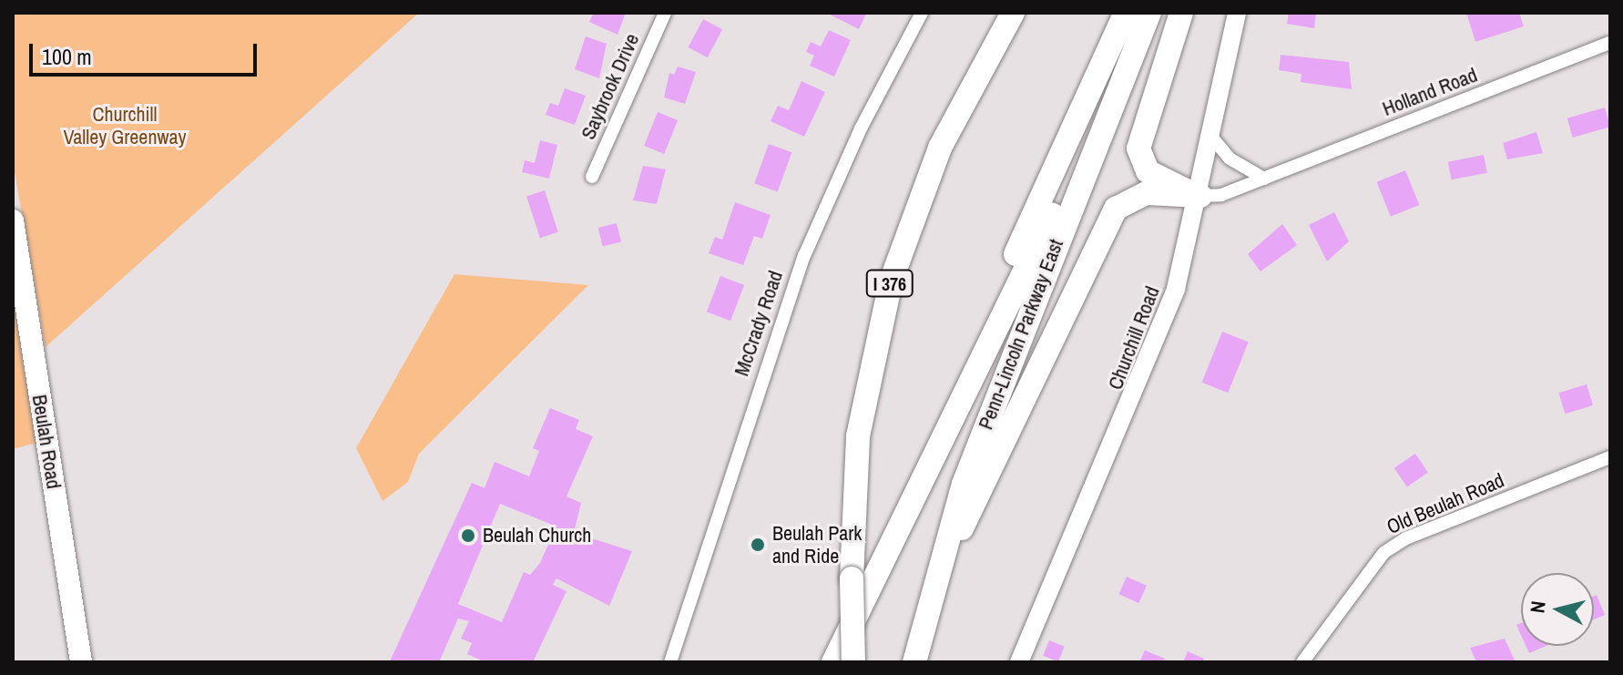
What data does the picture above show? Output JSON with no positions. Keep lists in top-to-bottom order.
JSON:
{
  "streets": {
    "highway": ["I 376", "Penn-Lincoln Parkway East"],
    "main road": ["Beulah Road"],
    "street": [
      "Saybrook Drive",
      "Holland Road",
      "McCrady Road",
      "Churchill Road",
      "Old Beulah Road"
    ]
  },
  "crossings": [
    ["Holland Road", "Churchill Road"]
  ],
  "parks": ["Churchill Valley Greenway"],
  "places": ["Beulah Church", "Beulah Park and Ride"],
  "scale_bar": "100 m",
  "north": "left"
}
